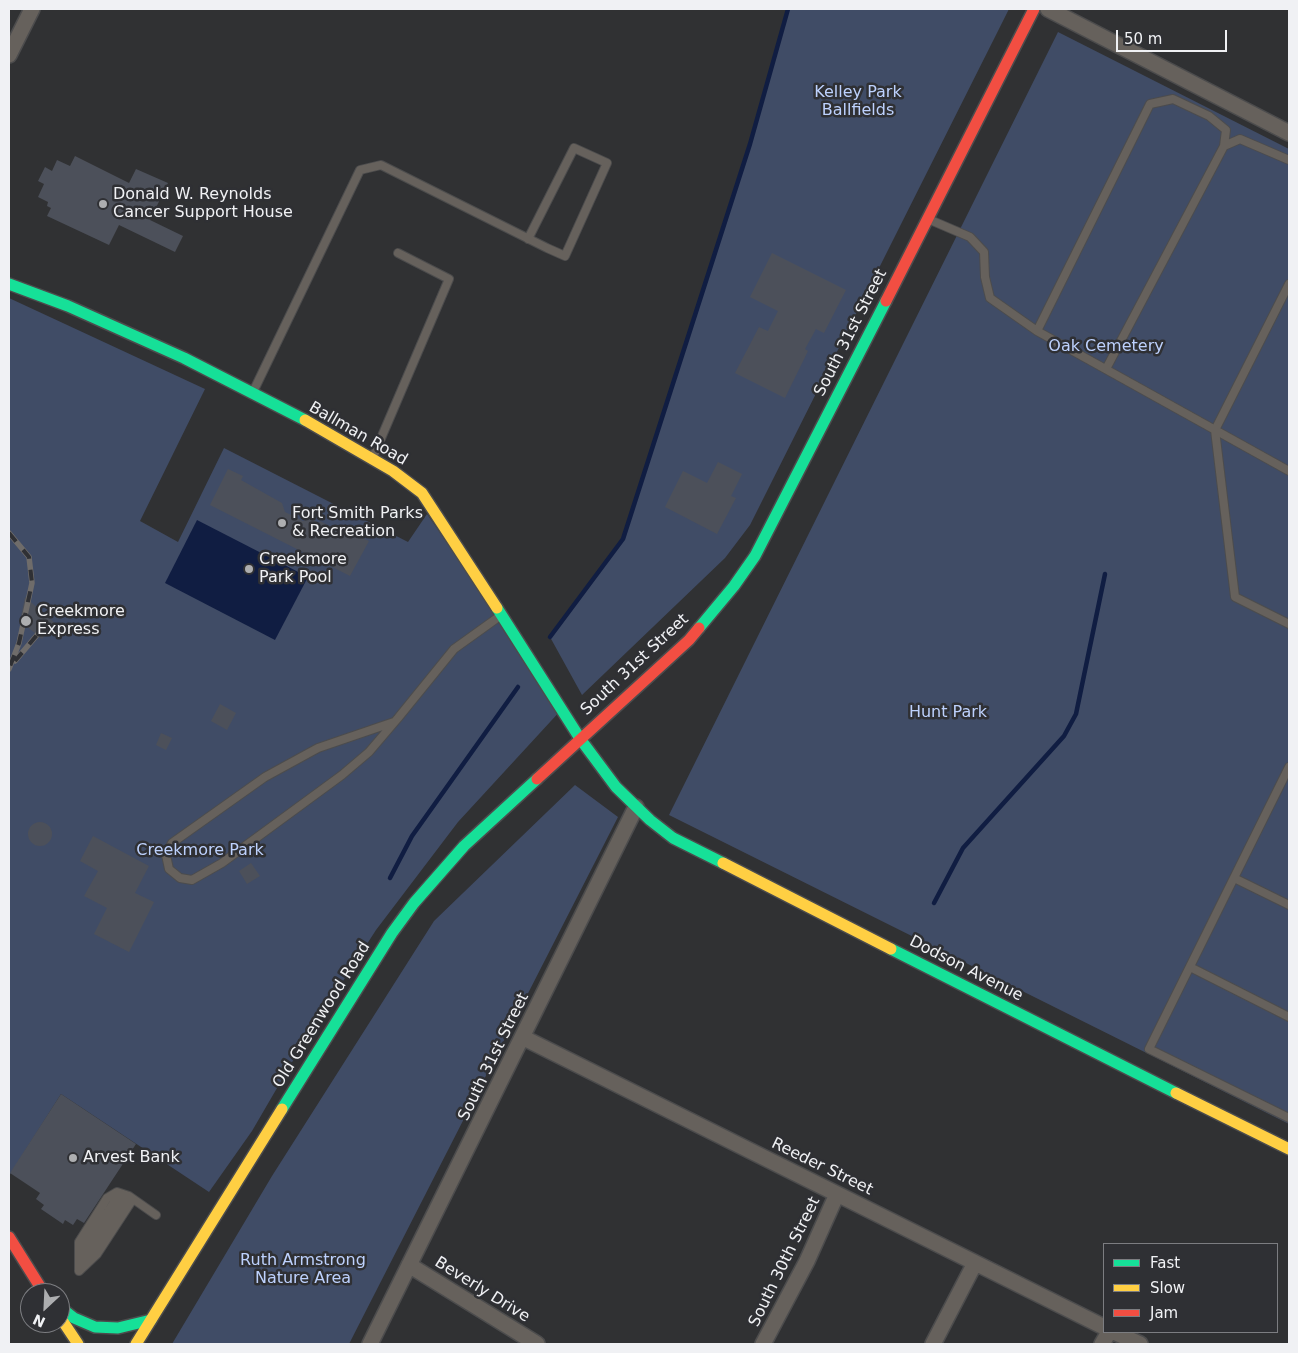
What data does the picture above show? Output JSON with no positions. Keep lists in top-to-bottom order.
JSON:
{
  "streets": {
    "main road": [
      "South 31st Street",
      "Ballman Road",
      "Dodson Avenue",
      "Old Greenwood Road"
    ],
    "street": ["Reeder Street", "South 30th Street", "Beverly Drive"]
  },
  "crossings": [
    ["South 31st Street", "Ballman Road"],
    ["South 31st Street", "Dodson Avenue"],
    ["South 31st Street", "Old Greenwood Road"],
    ["South 31st Street", "Reeder Street"],
    ["South 31st Street", "Beverly Drive"],
    ["Ballman Road", "Old Greenwood Road"],
    ["Reeder Street", "South 30th Street"]
  ],
  "parks": [
    "Kelley Park Ballfields",
    "Oak Cemetery",
    "Hunt Park",
    "Creekmore Park",
    "Ruth Armstrong Nature Area"
  ],
  "places": [
    "Donald W. Reynolds Cancer Support House",
    "Fort Smith Parks & Recreation",
    "Creekmore Park Pool",
    "Creekmore Express",
    "Arvest Bank"
  ],
  "legend": ["Fast", "Slow", "Jam"],
  "scale_bar": "50 m",
  "north": "bottom left"
}
